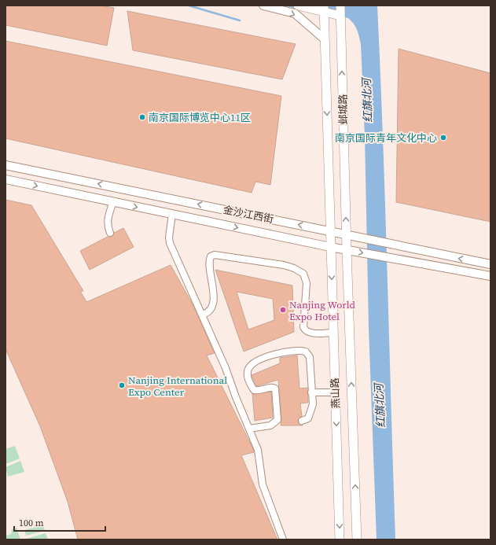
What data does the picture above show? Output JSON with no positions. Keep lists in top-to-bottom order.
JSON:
{
  "streets": {
    "main road": ["邺城路", "燕山路"],
    "street": ["金沙江西街"]
  },
  "crossings": [
    ["邺城路", "金沙江西街"],
    ["邺城路", "燕山路"],
    ["金沙江西街", "燕山路"]
  ],
  "water": ["红旗北河"],
  "places": [
    "南京国际博览中心11区",
    "南京国际青年文化中心",
    "Nanjing World Expo Hotel",
    "Nanjing International Expo Center"
  ],
  "scale_bar": "100 m"
}
